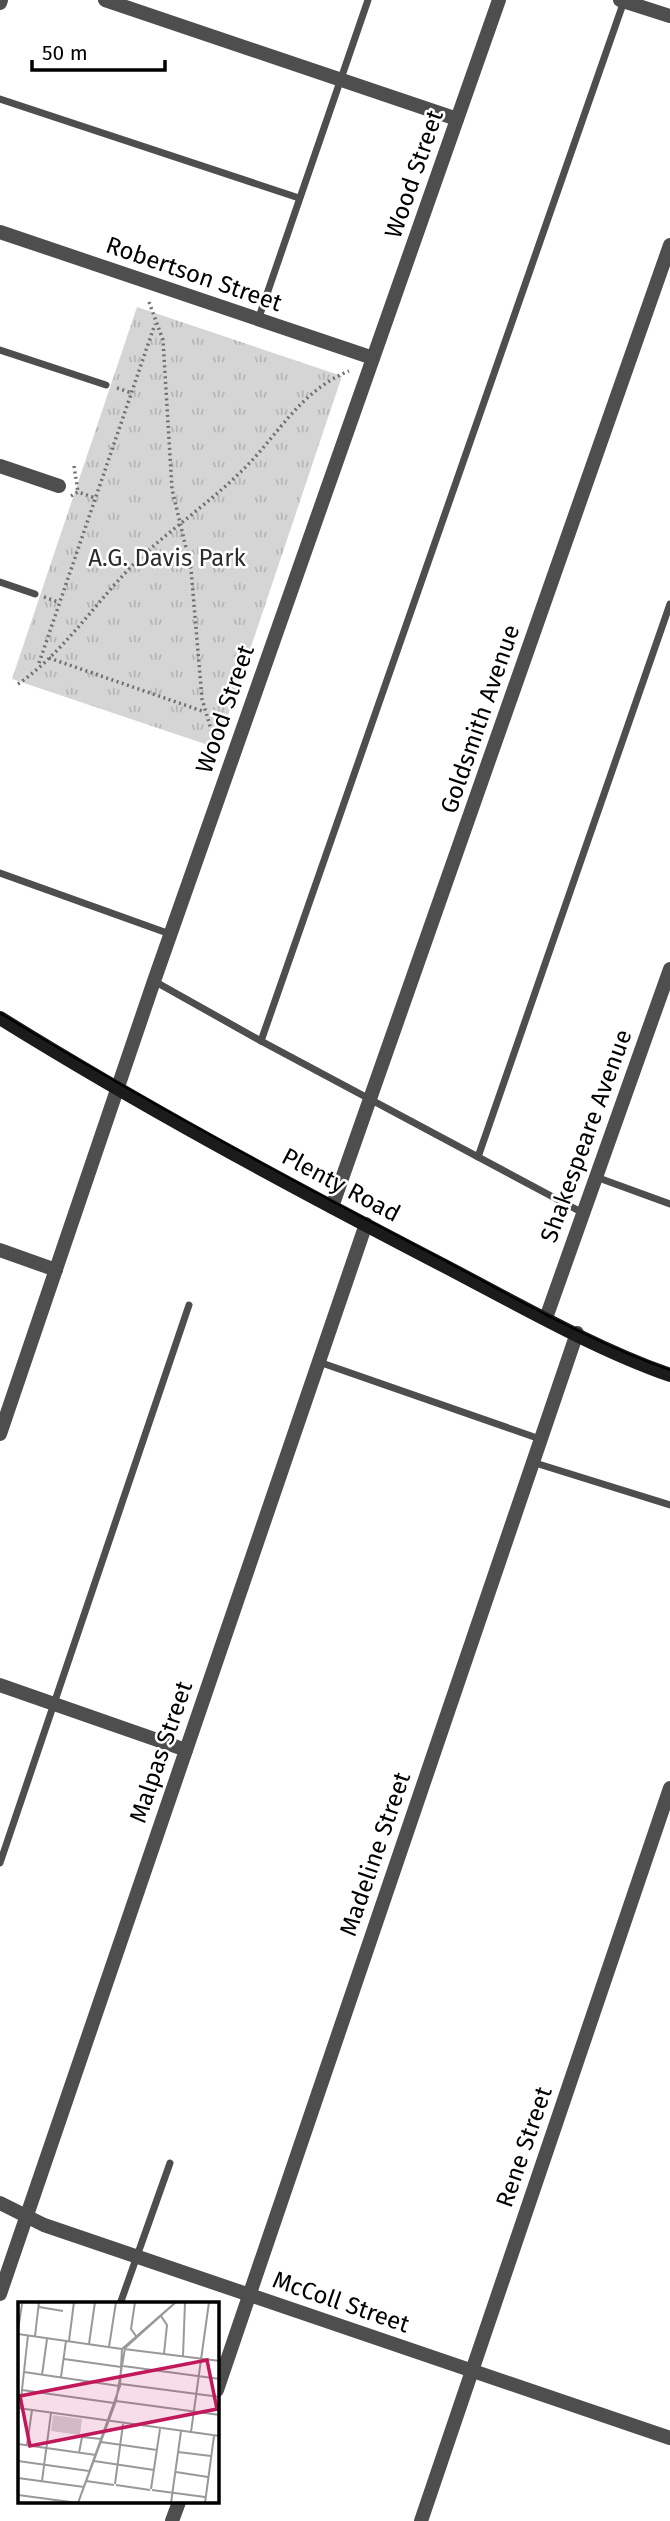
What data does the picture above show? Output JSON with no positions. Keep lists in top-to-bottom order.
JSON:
{
  "streets": {
    "main road": ["Plenty Road"],
    "street": [
      "Wood Street",
      "Robertson Street",
      "Goldsmith Avenue",
      "Shakespeare Avenue",
      "Malpas Street",
      "Madeline Street",
      "Rene Street",
      "McColl Street"
    ]
  },
  "crossings": [
    ["Wood Street", "Robertson Street"],
    ["Wood Street", "Plenty Road"],
    ["Goldsmith Avenue", "Plenty Road"],
    ["Shakespeare Avenue", "Plenty Road"],
    ["Plenty Road", "Malpas Street"],
    ["Plenty Road", "Madeline Street"],
    ["Malpas Street", "McColl Street"],
    ["Madeline Street", "McColl Street"],
    ["Rene Street", "McColl Street"]
  ],
  "parks": ["A.G. Davis Park"],
  "scale_bar": "50 m"
}
